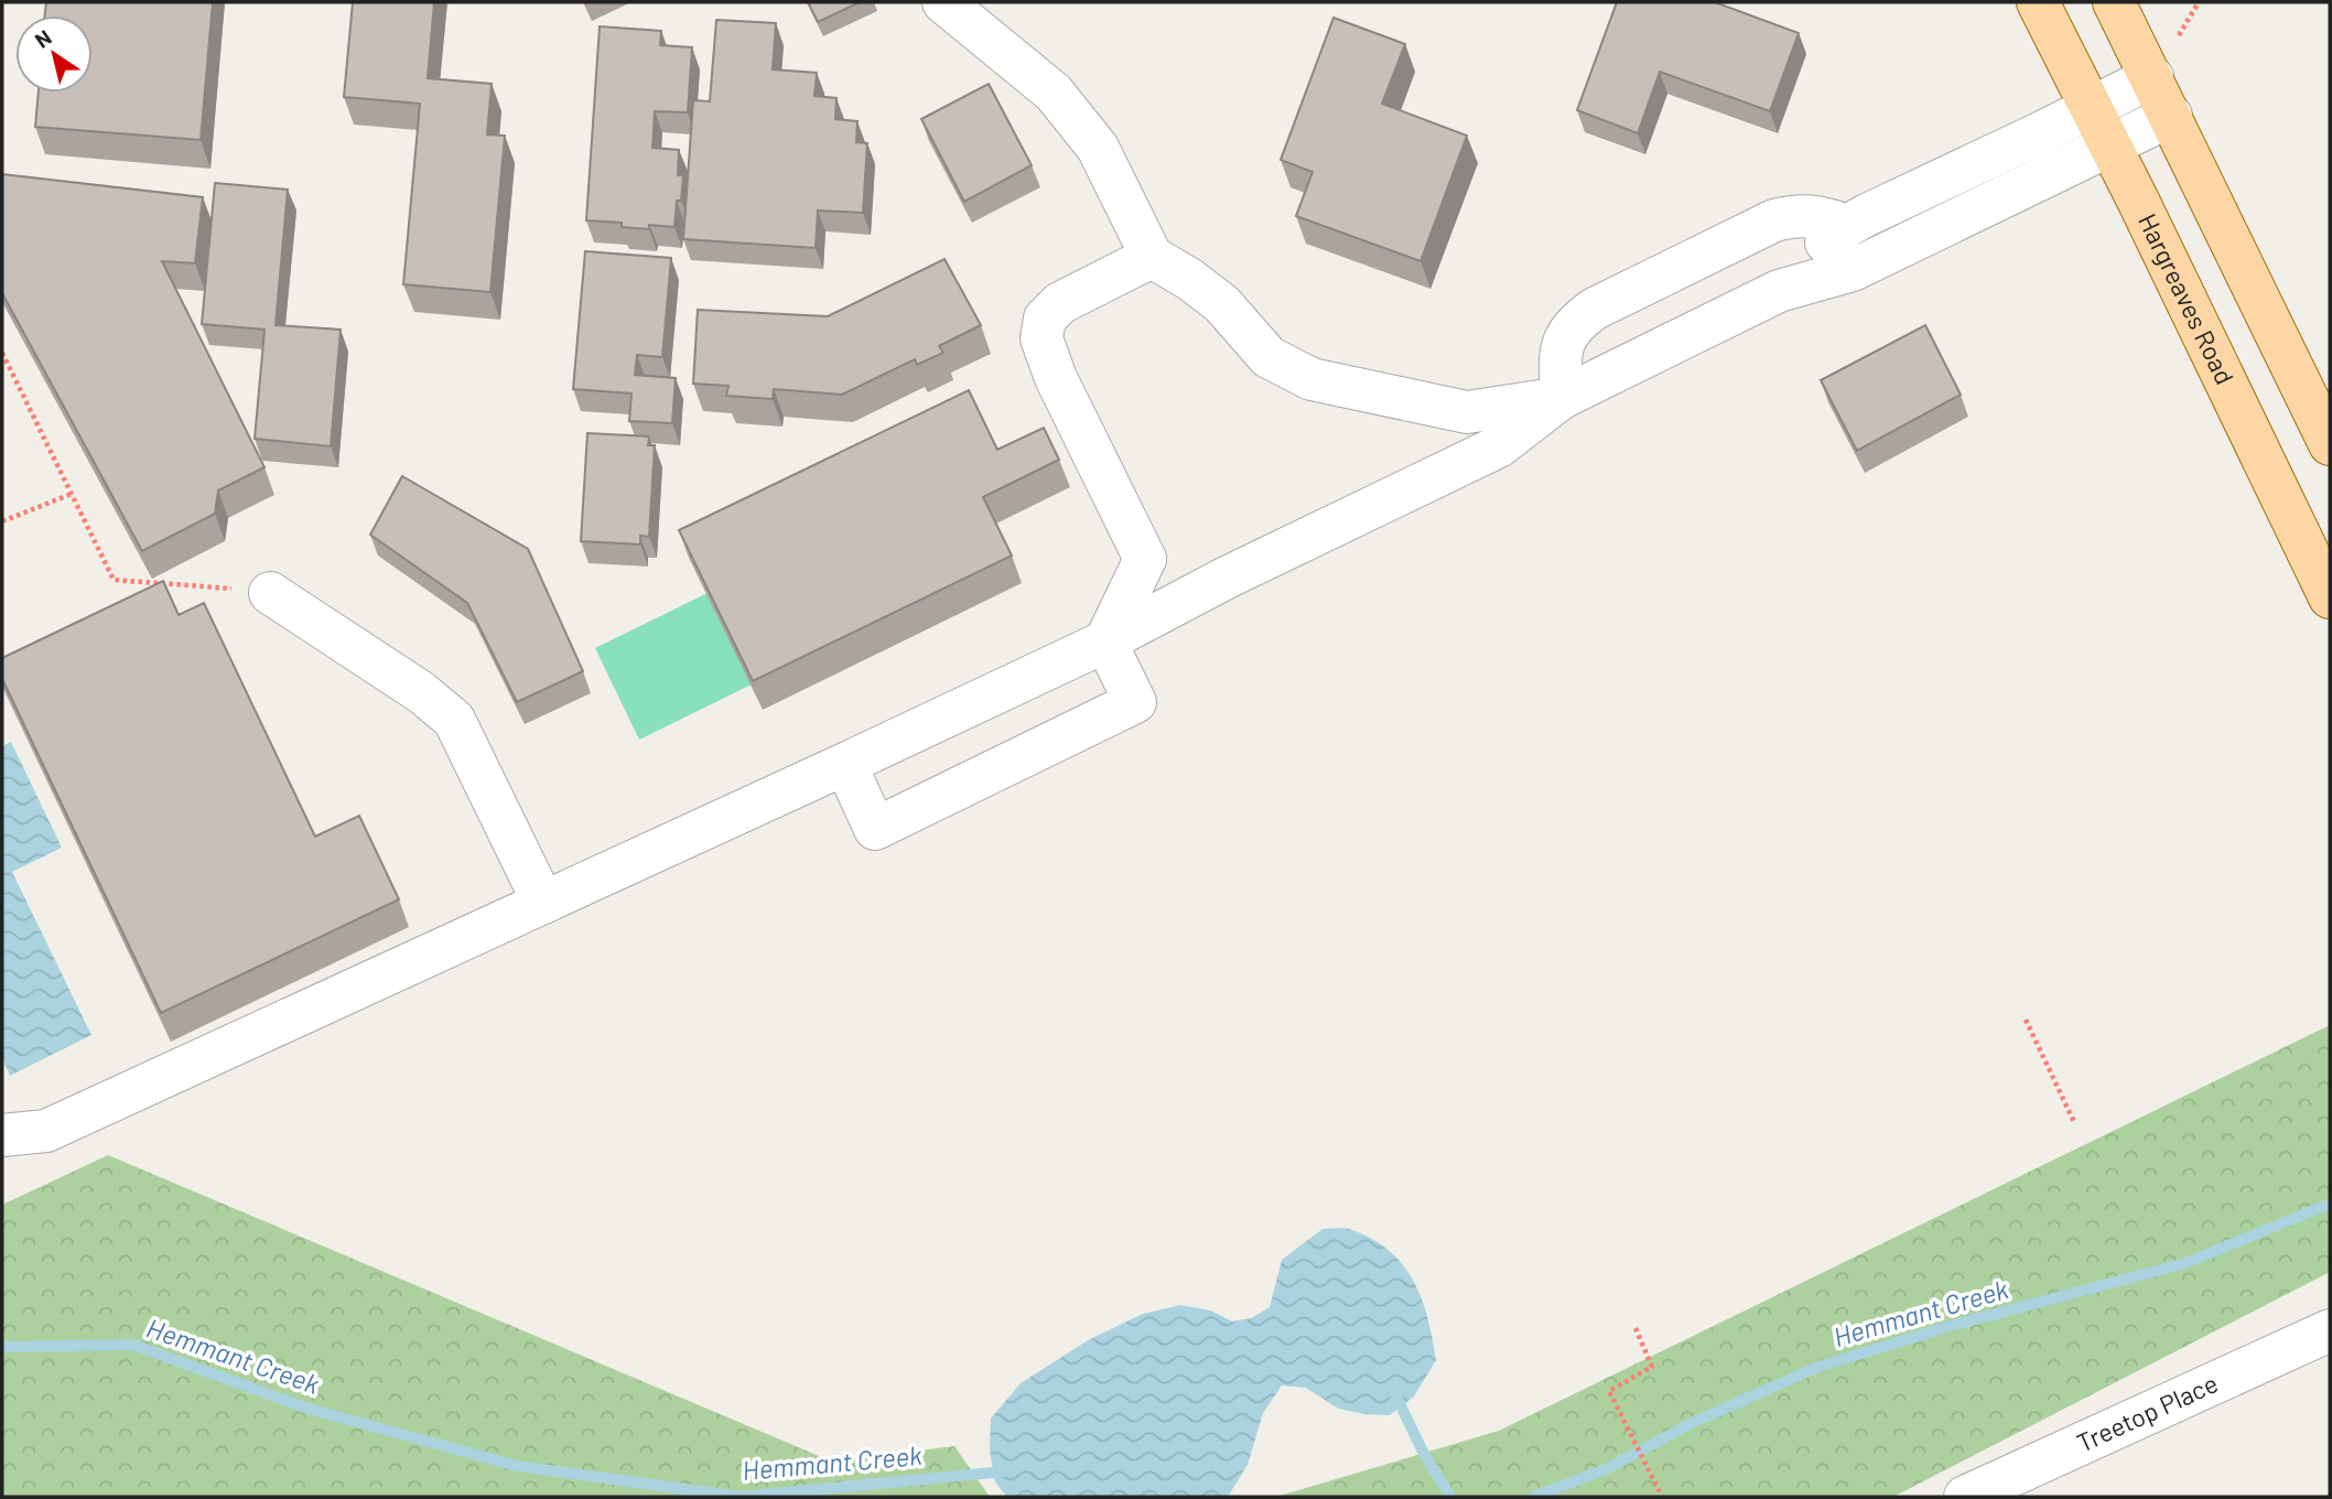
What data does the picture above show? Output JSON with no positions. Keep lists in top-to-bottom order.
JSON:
{
  "streets": {
    "main road": ["Hargreaves Road"],
    "street": ["Treetop Place"]
  },
  "water": ["Hemmant Creek"],
  "north": "top left"
}
